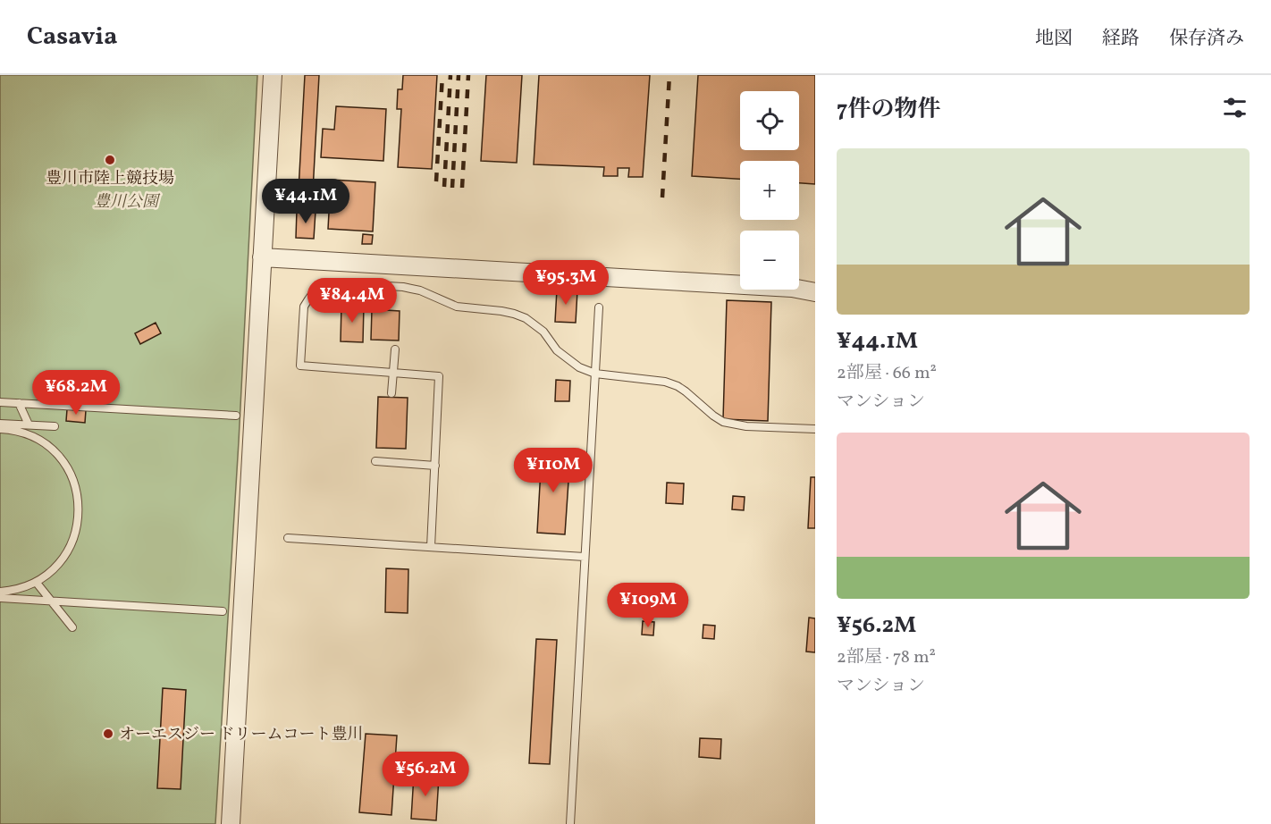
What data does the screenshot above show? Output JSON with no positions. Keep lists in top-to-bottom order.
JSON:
{
  "parks": ["豊川公園"],
  "places": ["豊川市陸上競技場", "オーエスジー ドリームコート豊川"],
  "page": {
    "header": "Casavia",
    "nav": ["地図", "経路", "保存済み"],
    "heading": "7件の物件",
    "map_buttons": ["+", "−"],
    "list": [
      {
        "name": "¥44.1M",
        "note": "2部屋 · 66 m² · マンション"
      },
      {
        "name": "¥56.2M",
        "note": "2部屋 · 78 m² · マンション"
      }
    ],
    "price": [
      "¥44.1M",
      "¥95.3M",
      "¥84.4M",
      "¥68.2M",
      "¥110M",
      "¥109M",
      "¥56.2M"
    ]
  }
}
